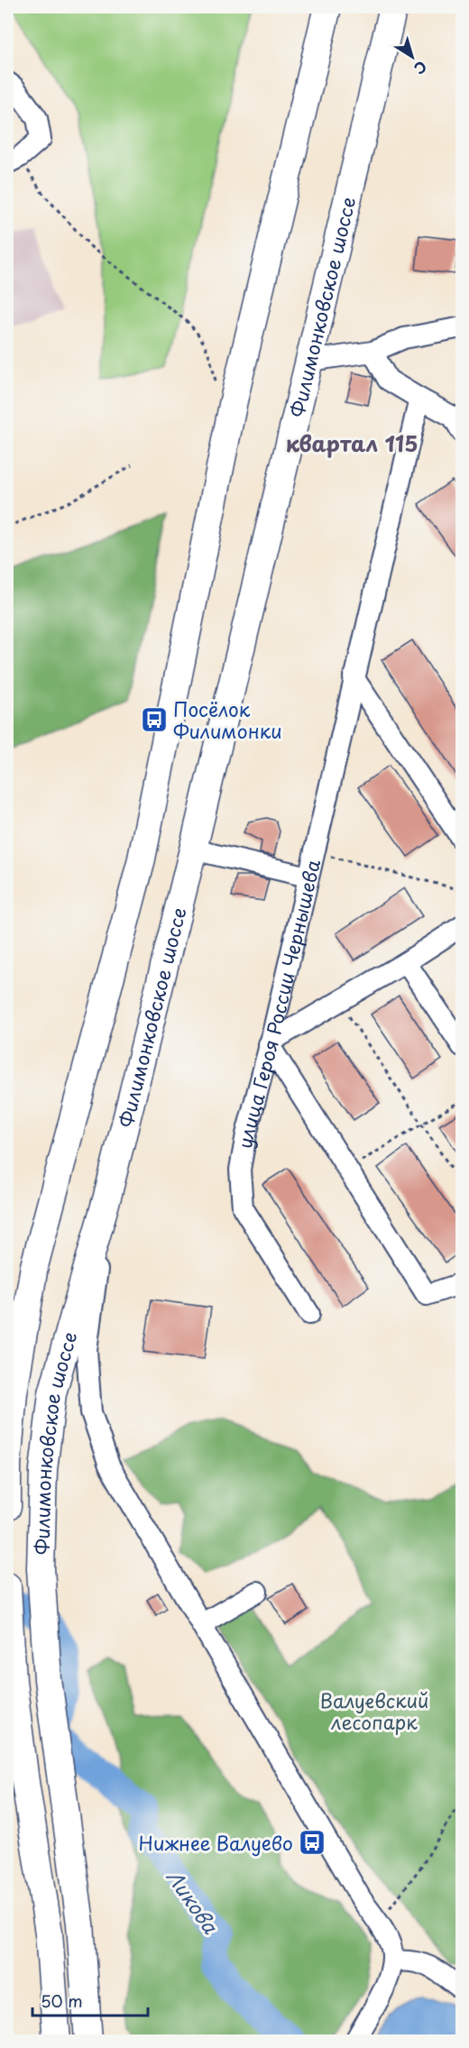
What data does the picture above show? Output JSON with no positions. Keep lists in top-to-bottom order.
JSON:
{
  "streets": {
    "main road": ["Филимонковское шоссе"],
    "street": ["улица Героя России Чернышева"]
  },
  "districts": ["квартал 115"],
  "water": ["Ликова"],
  "parks": ["Валуевский лесопарк"],
  "places": {
    "bus stop": ["Посёлок Филимонки", "Нижнее Валуево"]
  },
  "scale_bar": "50 m",
  "north": "bottom right"
}
